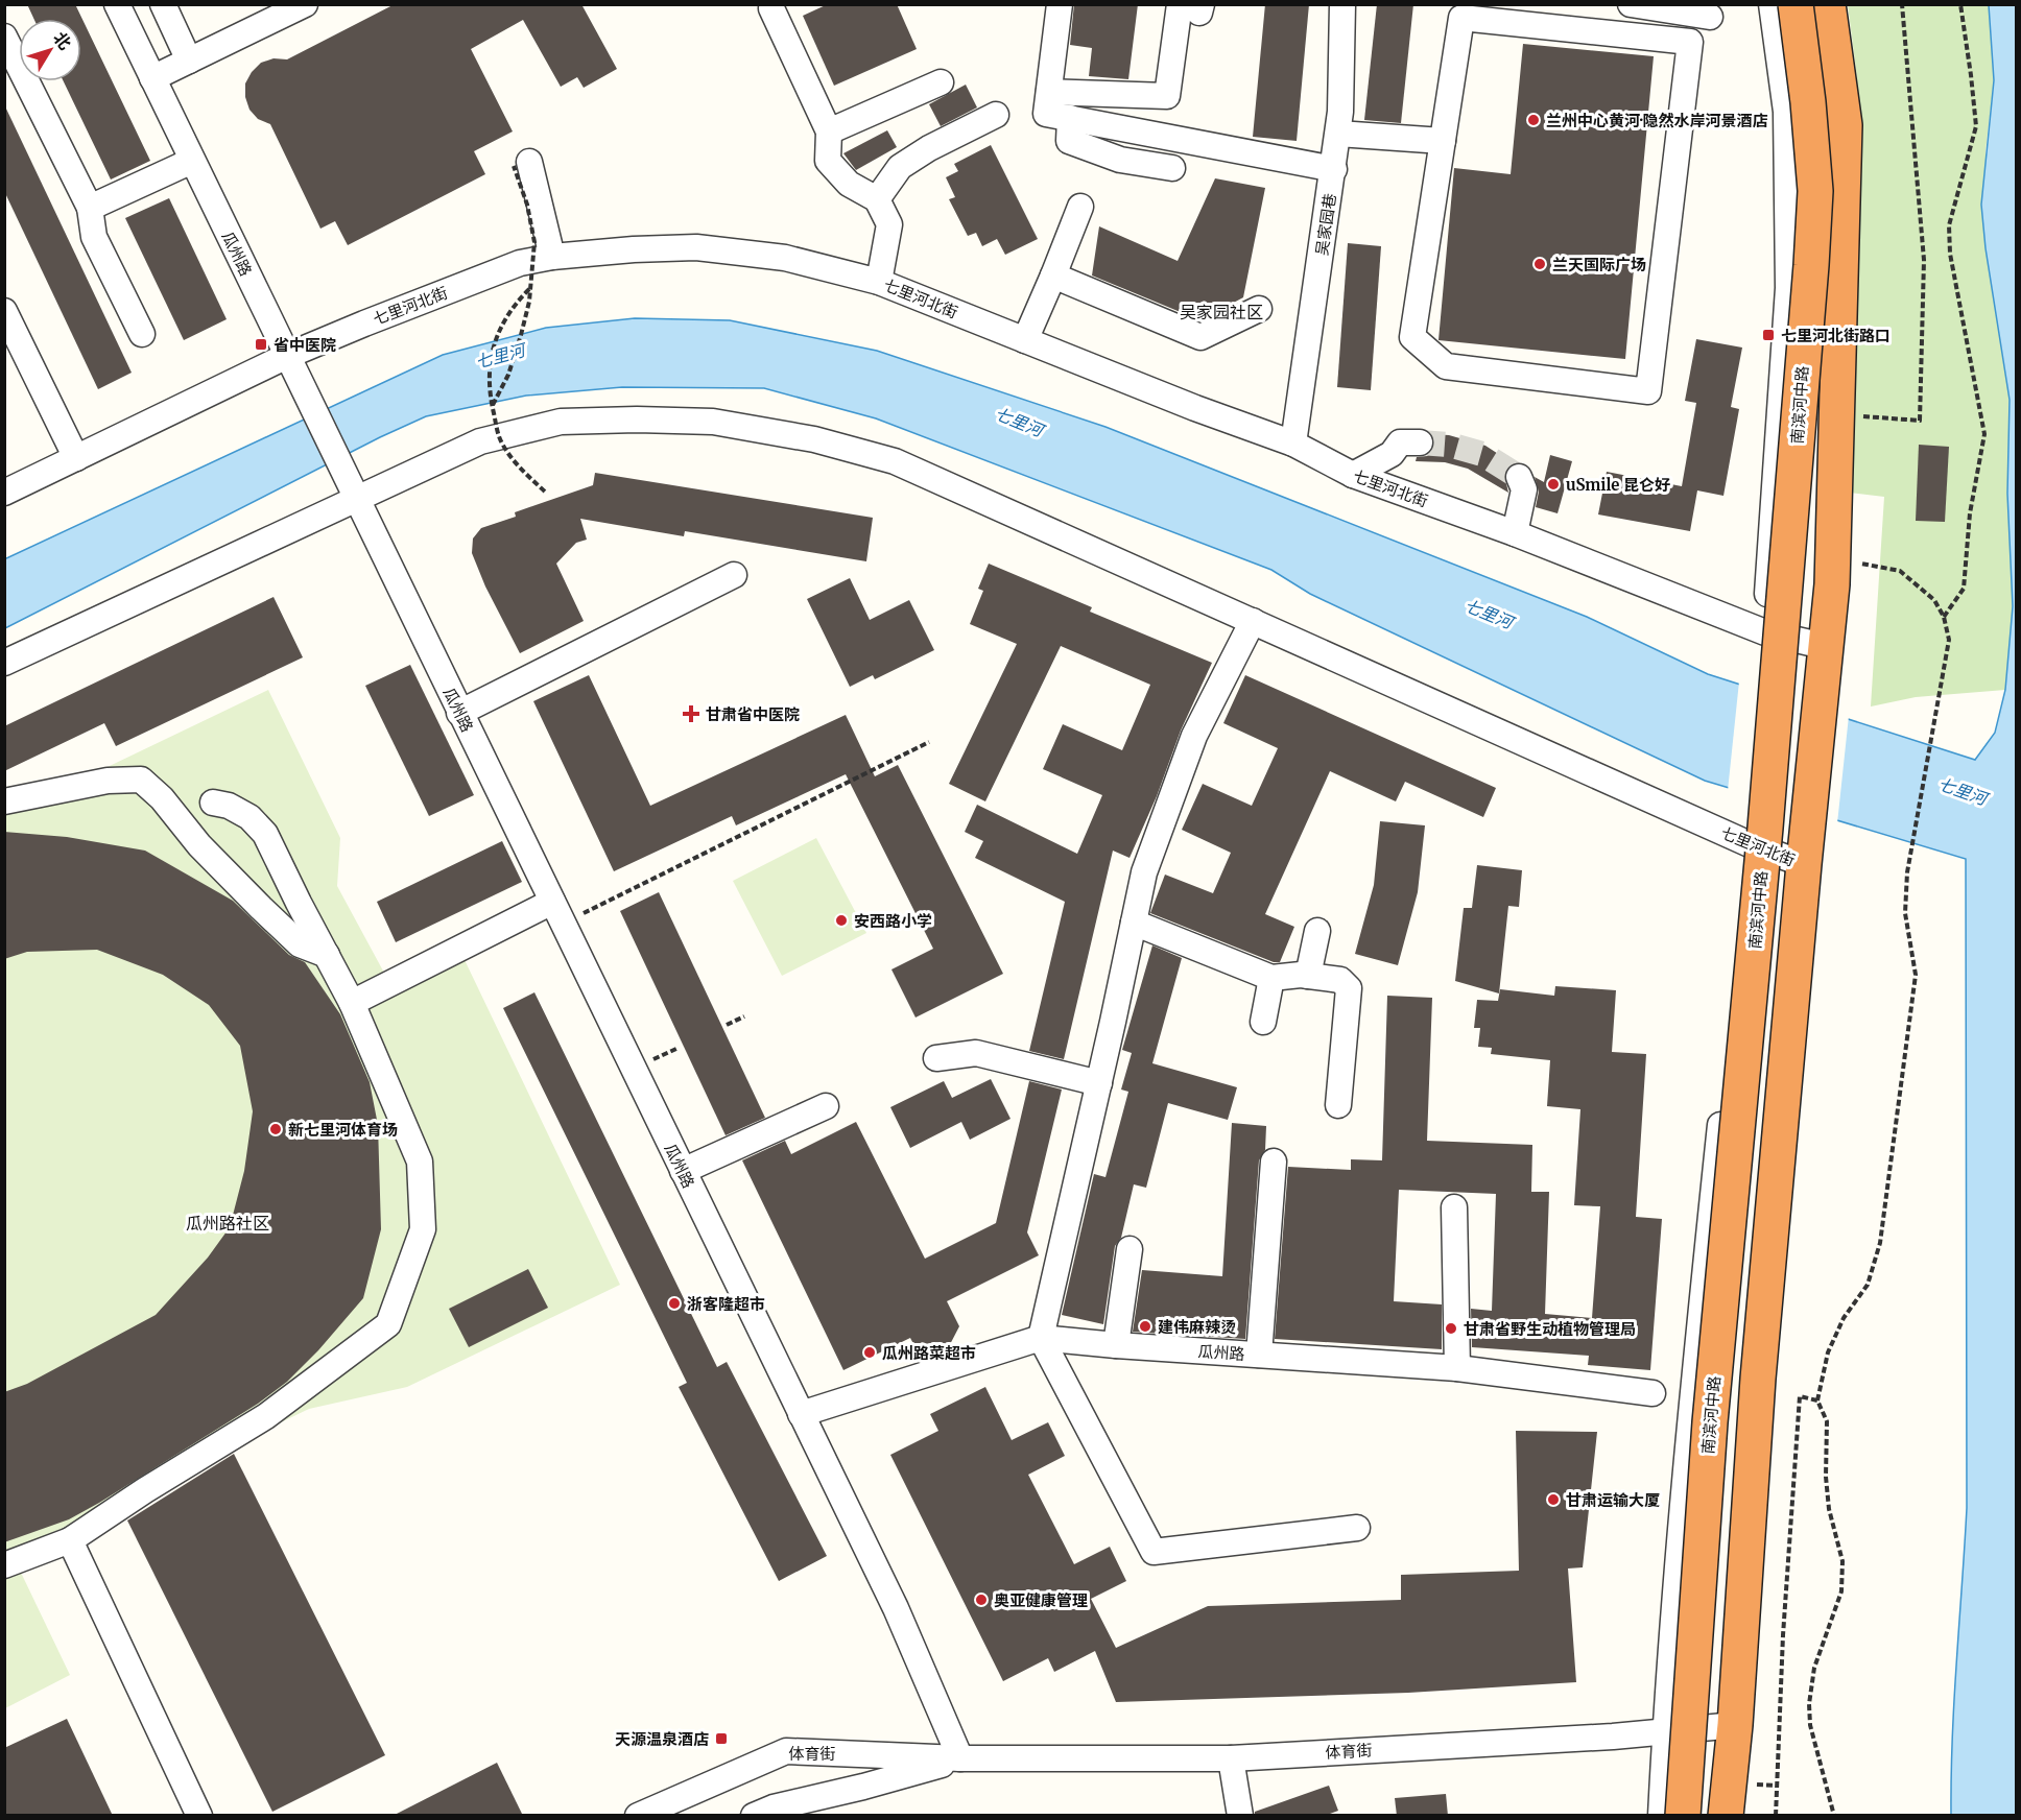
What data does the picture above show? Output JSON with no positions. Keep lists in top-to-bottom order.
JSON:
{
  "streets": {
    "highway": ["南滨河中路"],
    "street": [
      "吴家园巷",
      "瓜州路",
      "七里河北街",
      "体育街"
    ]
  },
  "crossings": [
    ["吴家园巷", "七里河北街"],
    ["瓜州路", "七里河北街"],
    ["瓜州路", "体育街"],
    ["七里河北街", "南滨河中路"],
    ["南滨河中路", "体育街"]
  ],
  "districts": ["吴家园社区", "瓜州路社区"],
  "water": ["七里河"],
  "places": {
    "other": [
      "兰州中心黄河·隐然水岸河景酒店",
      "兰天国际广场",
      "uSmile 昆仑好",
      "安西路小学",
      "新七里河体育场",
      "浙客隆超市",
      "建伟麻辣烫",
      "甘肃省野生动植物管理局",
      "瓜州路菜超市",
      "甘肃运输大厦",
      "奥亚健康管理"
    ],
    "transit": ["七里河北街路口", "省中医院", "天源温泉酒店"],
    "health": ["甘肃省中医院"]
  },
  "north": "top right"
}
